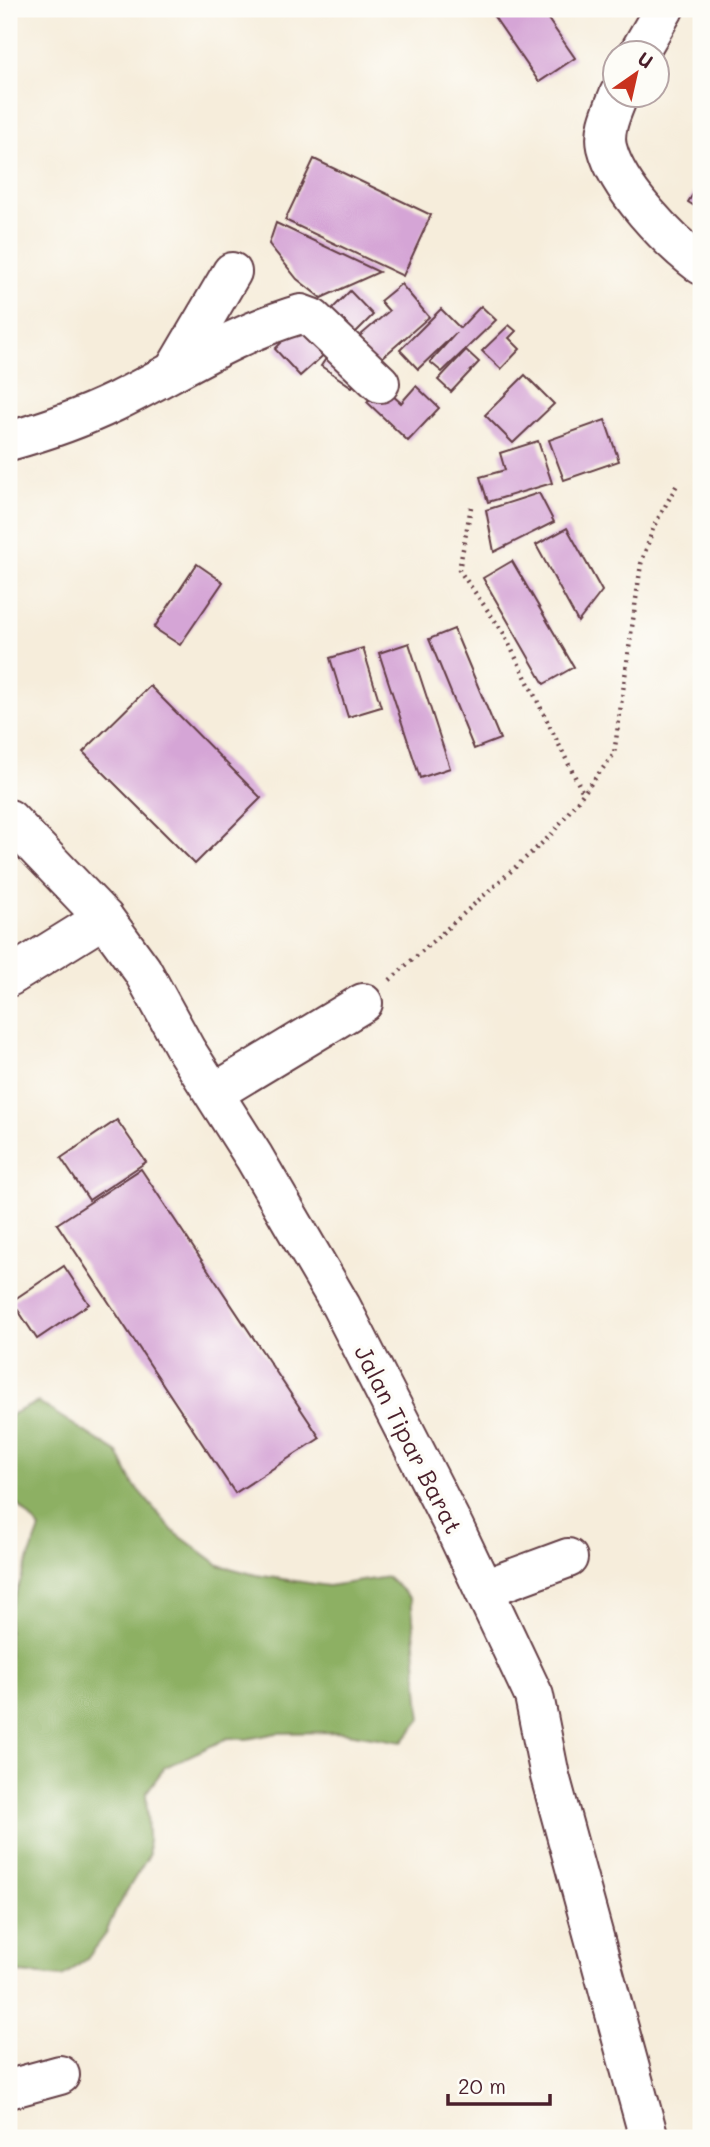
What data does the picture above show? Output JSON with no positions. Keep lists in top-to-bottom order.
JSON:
{
  "streets": {
    "street": ["Jalan Tipar Barat"]
  },
  "scale_bar": "20 m",
  "north": "top right"
}
